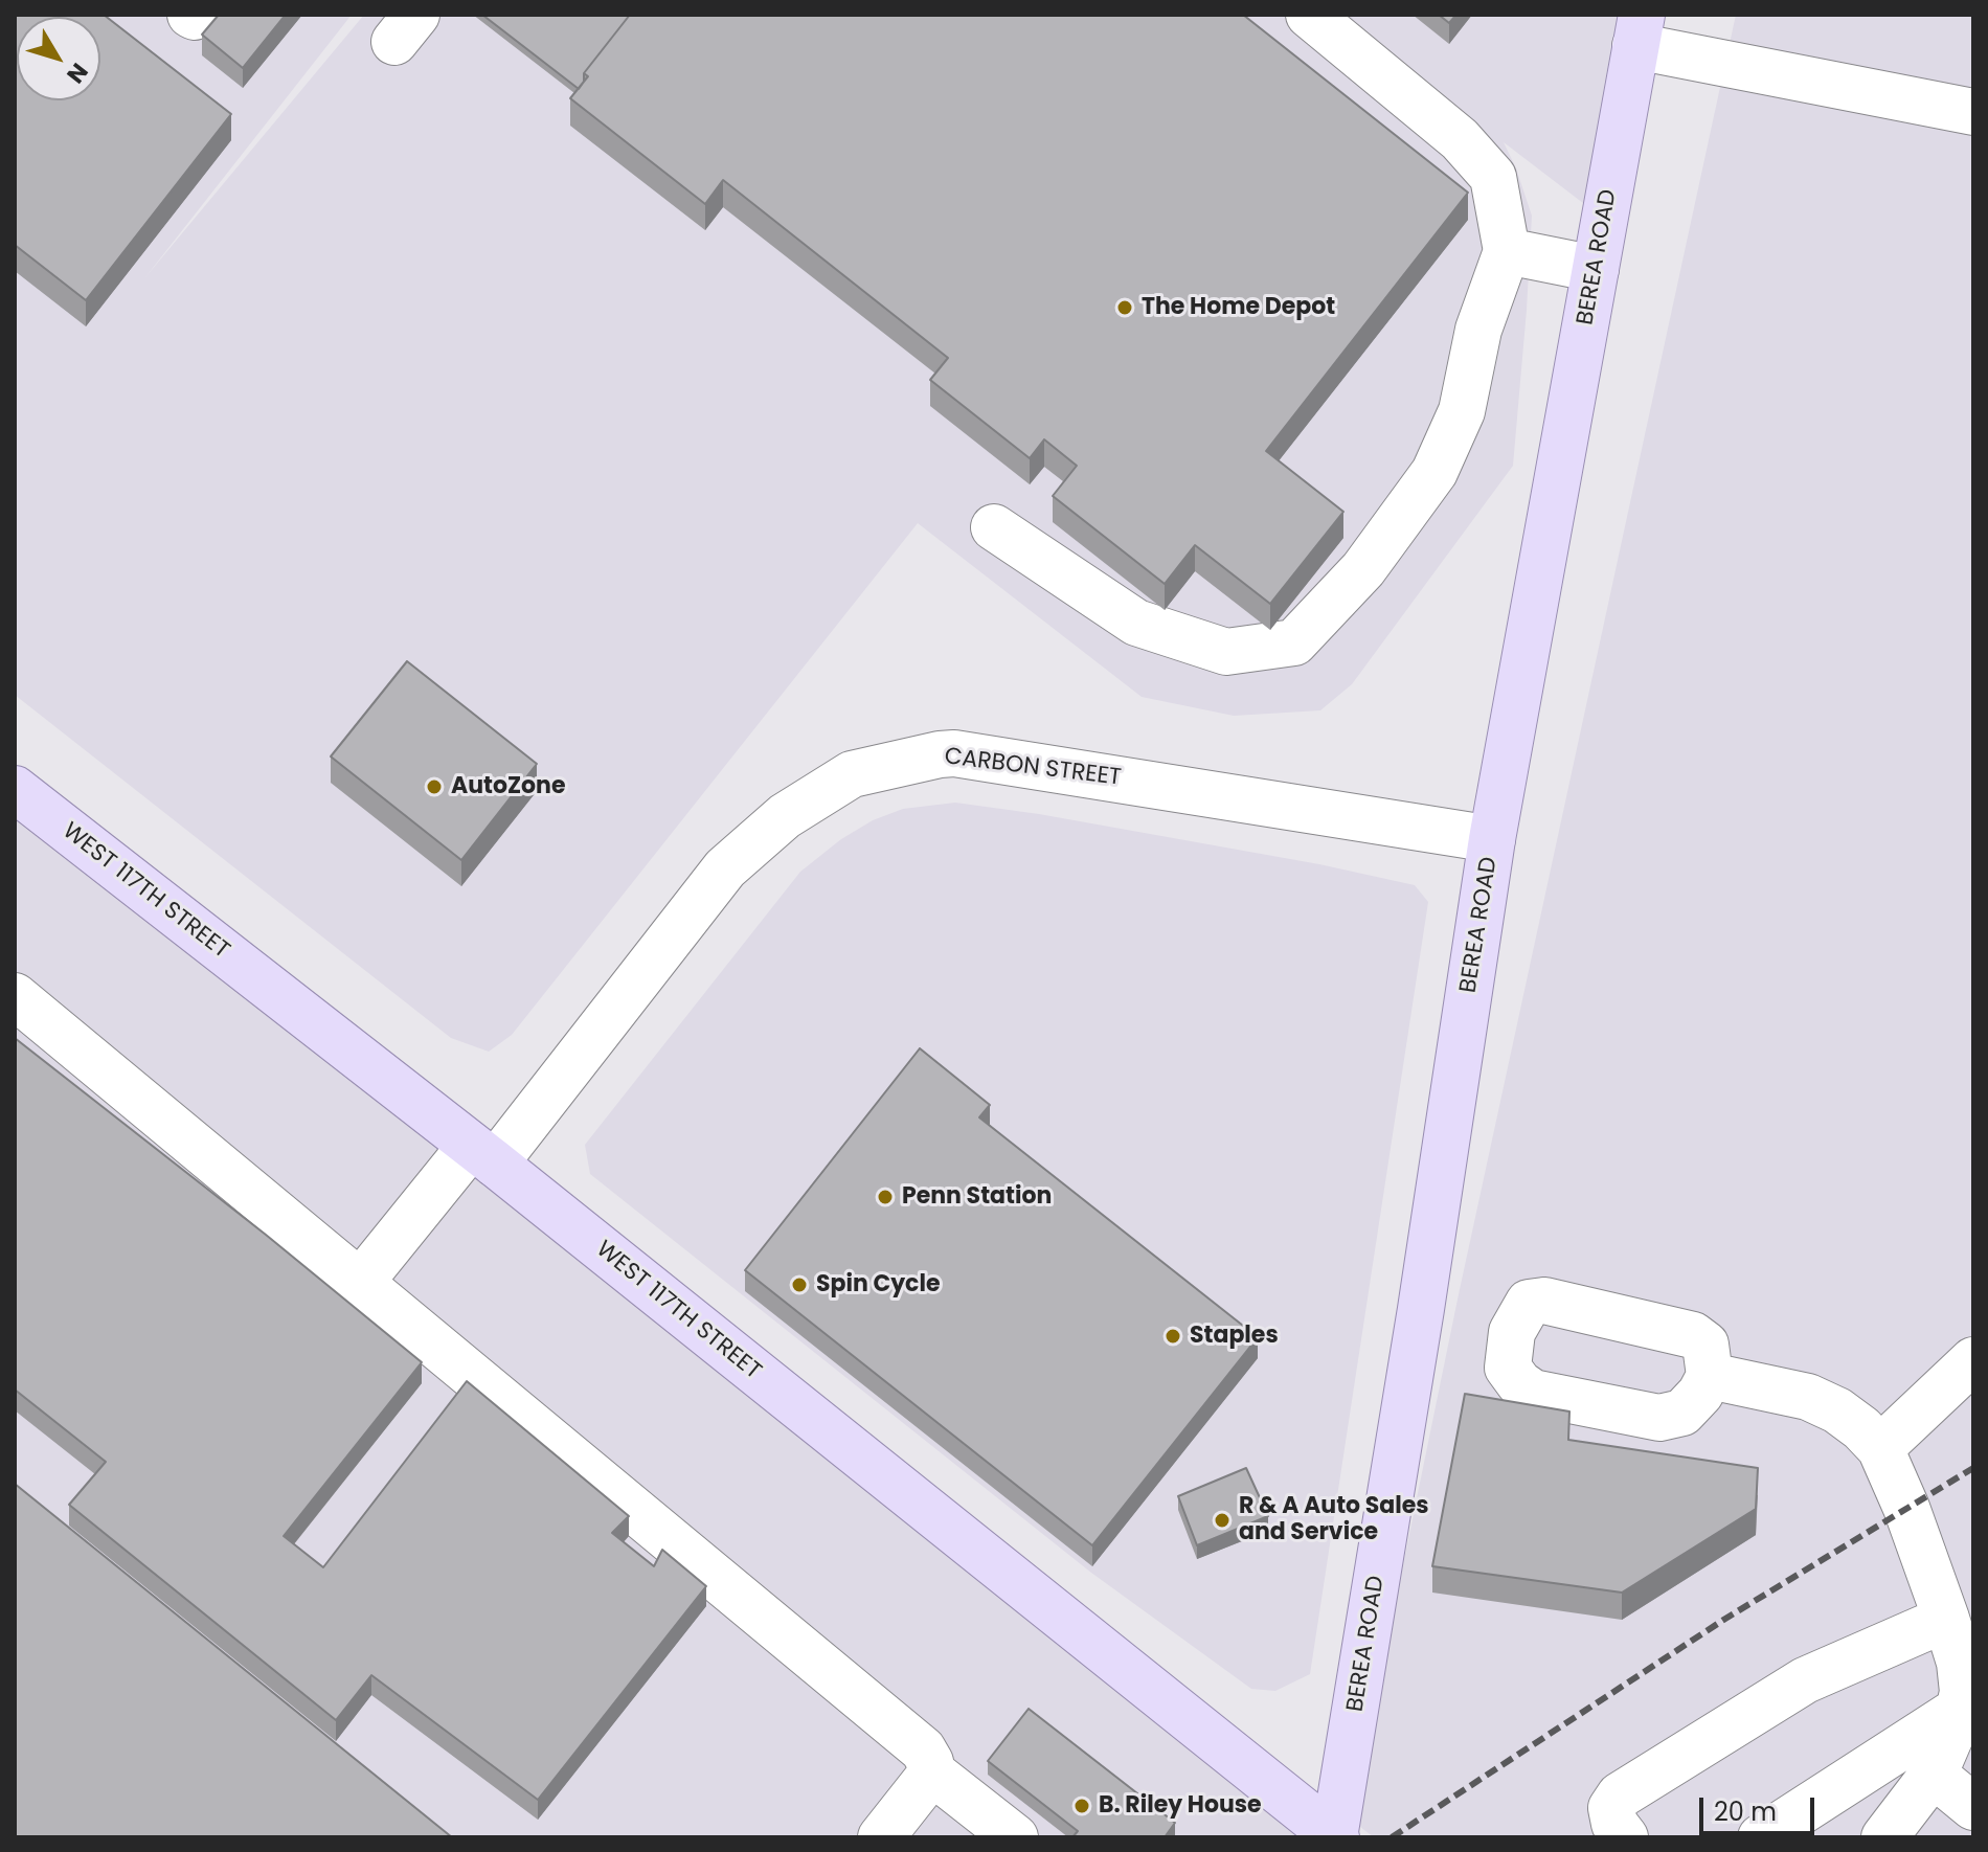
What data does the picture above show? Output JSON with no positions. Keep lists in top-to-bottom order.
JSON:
{
  "streets": {
    "main road": ["BEREA ROAD", "WEST 117TH STREET"],
    "street": ["CARBON STREET"]
  },
  "crossings": [
    ["BEREA ROAD", "CARBON STREET"],
    ["BEREA ROAD", "WEST 117TH STREET"],
    ["CARBON STREET", "WEST 117TH STREET"]
  ],
  "places": [
    "The Home Depot",
    "AutoZone",
    "Penn Station",
    "Spin Cycle",
    "Staples",
    "R & A Auto Sales and Service",
    "B. Riley House"
  ],
  "scale_bar": "20 m",
  "north": "bottom right"
}
